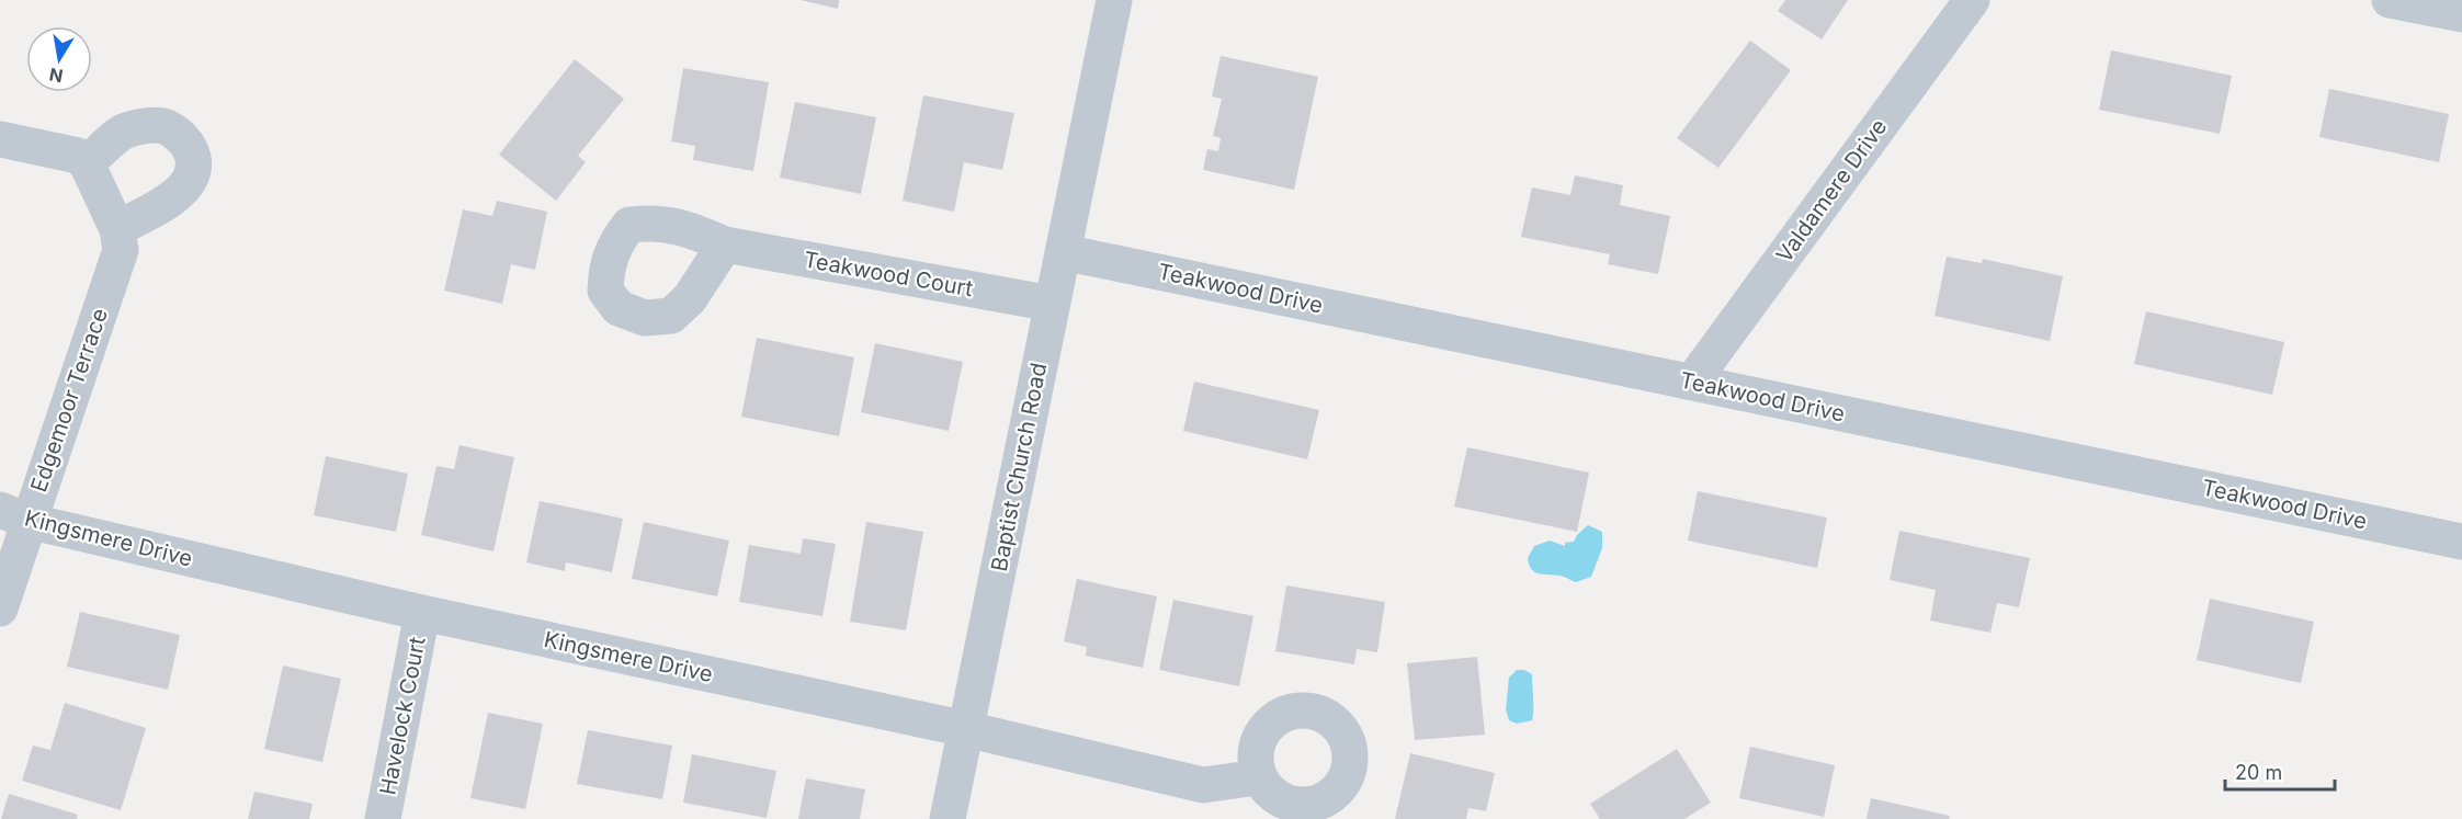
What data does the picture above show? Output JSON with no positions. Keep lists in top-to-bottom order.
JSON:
{
  "streets": {
    "street": [
      "Valdamere Drive",
      "Teakwood Court",
      "Teakwood Drive",
      "Edgemoor Terrace",
      "Baptist Church Road",
      "Kingsmere Drive",
      "Havelock Court"
    ]
  },
  "crossings": [
    ["Valdamere Drive", "Teakwood Drive"],
    ["Teakwood Court", "Baptist Church Road"],
    ["Teakwood Drive", "Baptist Church Road"],
    ["Edgemoor Terrace", "Kingsmere Drive"],
    ["Baptist Church Road", "Kingsmere Drive"],
    ["Kingsmere Drive", "Havelock Court"]
  ],
  "scale_bar": "20 m",
  "north": "bottom"
}
